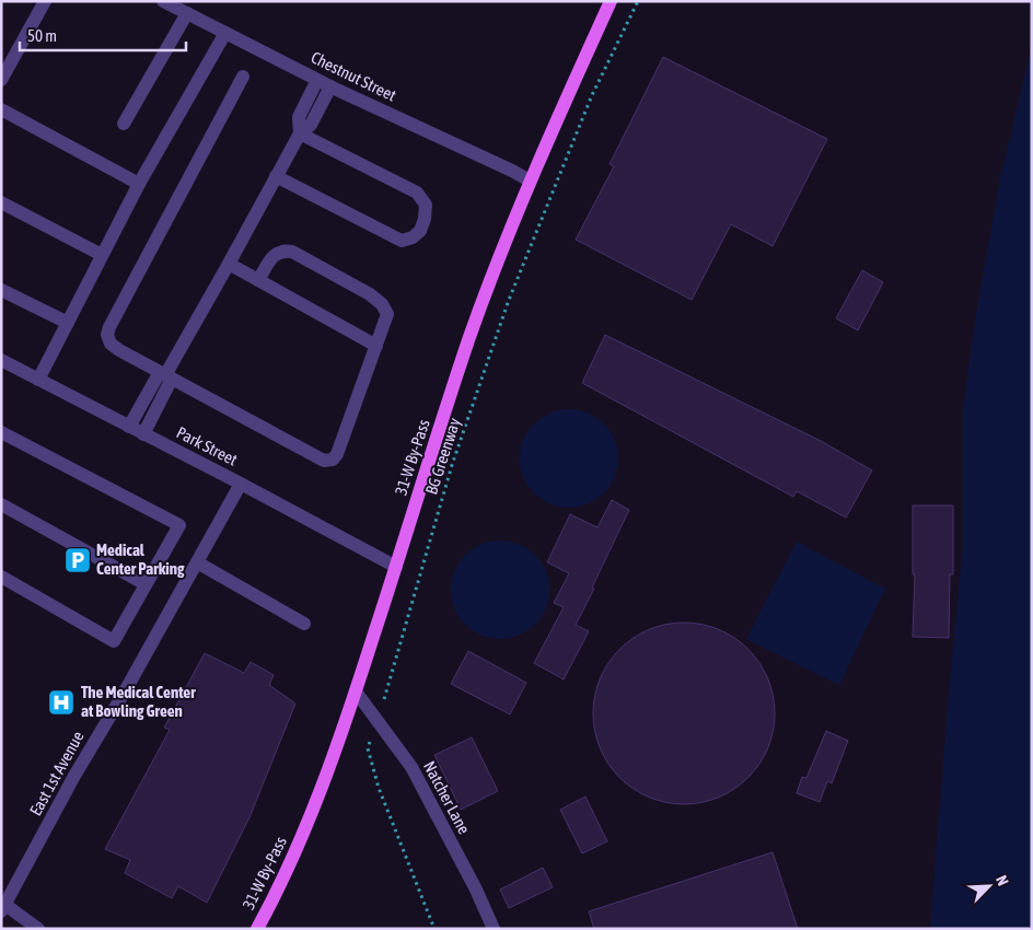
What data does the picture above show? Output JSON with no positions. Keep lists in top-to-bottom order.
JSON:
{
  "streets": {
    "main road": ["31-W By-Pass"],
    "street": [
      "Chestnut Street",
      "Park Street",
      "East 1st Avenue",
      "Natcher Lane"
    ],
    "path": ["BG Greenway"]
  },
  "crossings": [
    ["Chestnut Street", "31-W By-Pass"],
    ["Park Street", "31-W By-Pass"],
    ["Park Street", "East 1st Avenue"],
    ["BG Greenway", "Natcher Lane"],
    ["31-W By-Pass", "Natcher Lane"]
  ],
  "places": {
    "parking": ["Medical Center Parking"],
    "hospital": ["The Medical Center at Bowling Green"]
  },
  "scale_bar": "50 m",
  "north": "top right"
}
